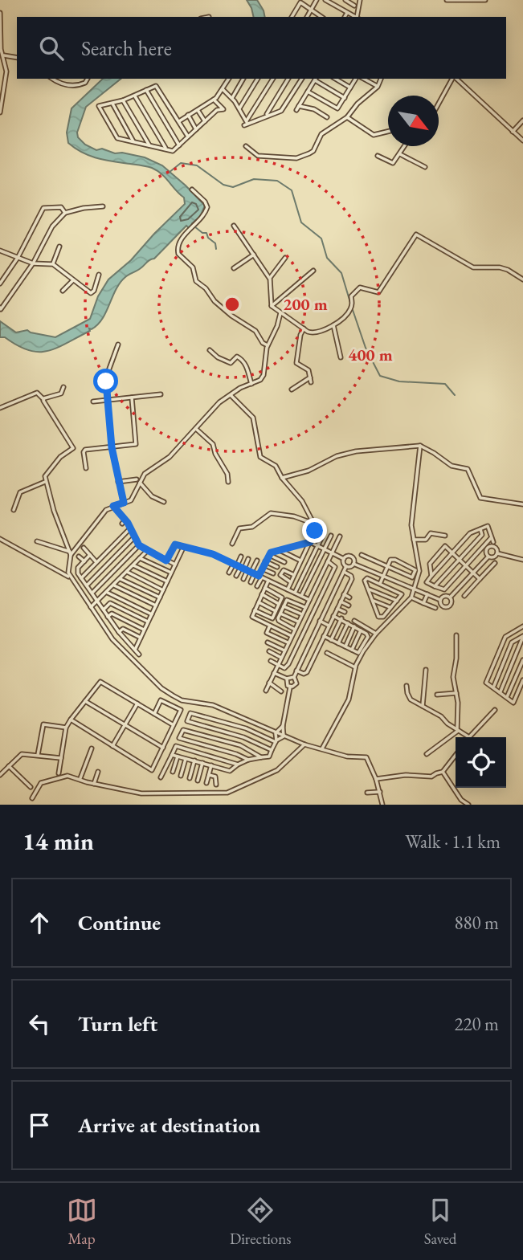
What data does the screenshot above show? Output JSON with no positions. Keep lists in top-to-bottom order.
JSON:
{
  "north": "bottom right",
  "page": {
    "search": "Search here",
    "heading": ["14 min", "Walk · 1.1 km"],
    "list": [
      ["Continue", "880 m"],
      ["Turn left", "220 m"],
      "Arrive at destination"
    ],
    "nav": ["Map", "Directions", "Saved"]
  },
  "rings": ["200 m", "400 m"]
}
